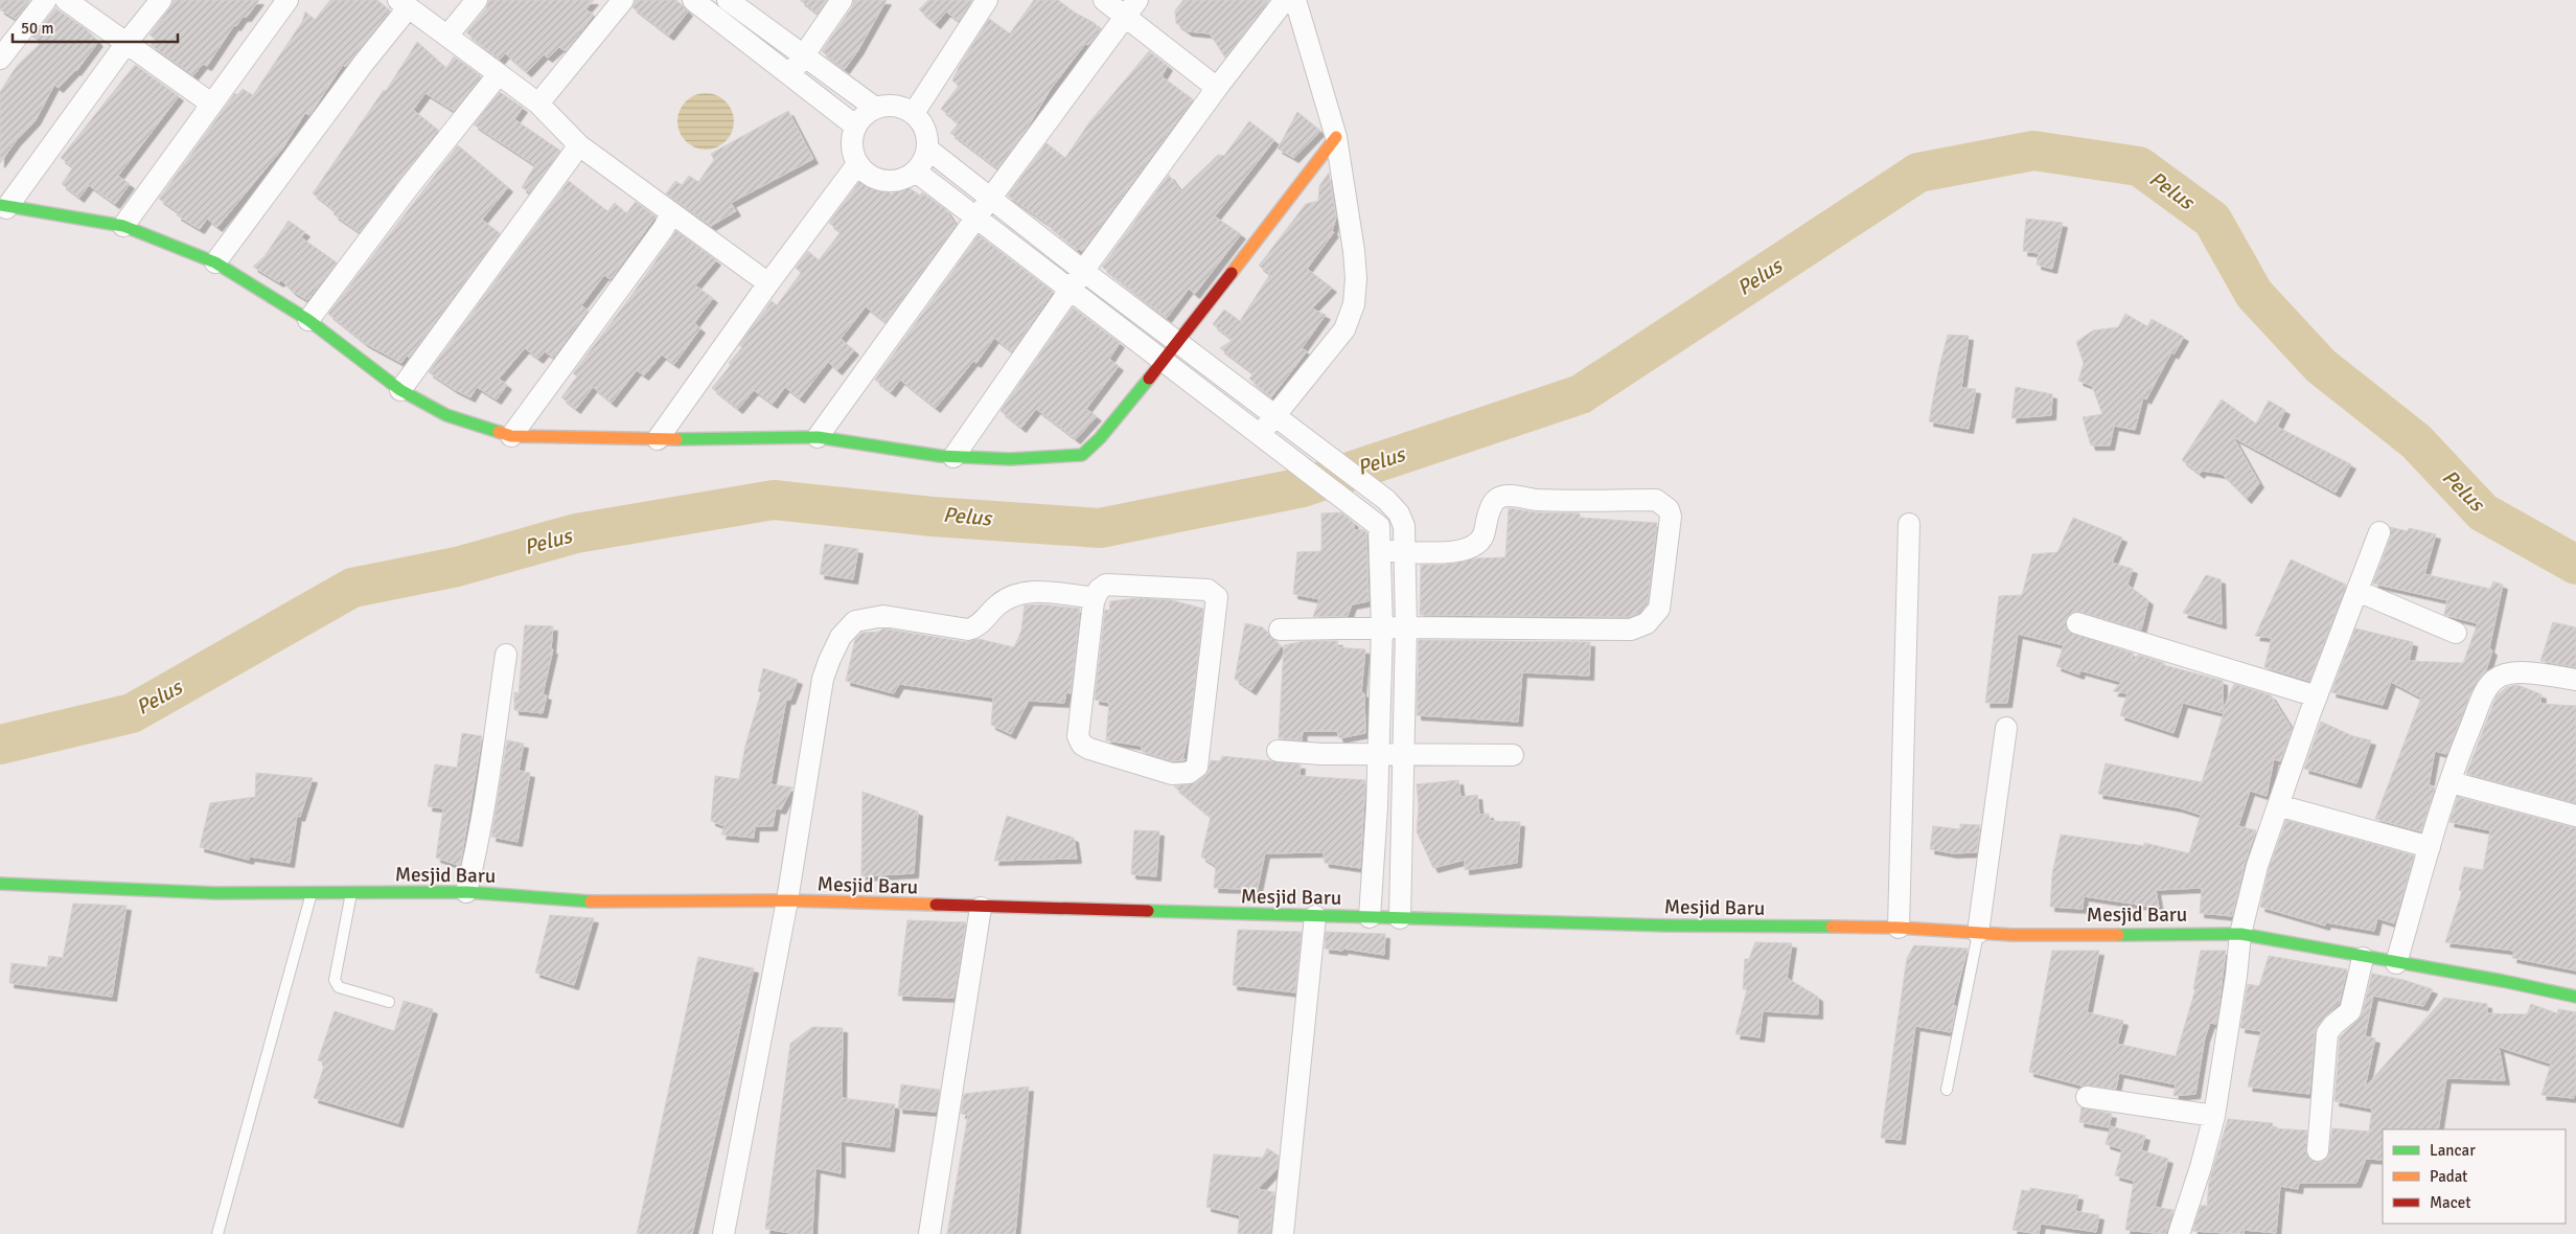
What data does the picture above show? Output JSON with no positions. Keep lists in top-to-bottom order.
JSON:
{
  "streets": {
    "street": ["Mesjid Baru"]
  },
  "water": ["Pelus"],
  "legend": ["Lancar", "Padat", "Macet"],
  "scale_bar": "50 m"
}
